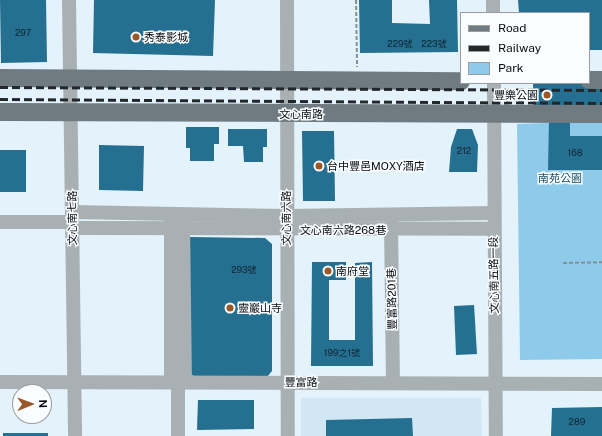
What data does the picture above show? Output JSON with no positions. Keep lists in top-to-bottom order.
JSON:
{
  "streets": {
    "main road": ["文心南路"],
    "street": [
      "文心南七路",
      "文心南六路",
      "文心南六路268巷",
      "文心南五路一段",
      "豐富路201巷",
      "豐富路"
    ]
  },
  "crossings": [
    ["文心南路", "文心南七路"],
    ["文心南路", "文心南六路"],
    ["文心南路", "文心南五路一段"],
    ["文心南七路", "文心南六路268巷"],
    ["文心南七路", "豐富路"],
    ["文心南六路", "文心南六路268巷"],
    ["文心南六路", "豐富路"],
    ["文心南六路268巷", "文心南五路一段"],
    ["文心南六路268巷", "豐富路201巷"],
    ["文心南五路一段", "豐富路"],
    ["豐富路201巷", "豐富路"]
  ],
  "parks": ["南苑公園"],
  "places": [
    "秀泰影城",
    "豐樂公園",
    "台中豐邑MOXY酒店",
    "南府堂",
    "靈巖山寺"
  ],
  "house_numbers": [
    "297",
    "229號",
    "223號",
    "212",
    "168",
    "293號",
    "199之1號",
    "289"
  ],
  "legend": ["Road", "Railway", "Park"],
  "north": "right"
}
